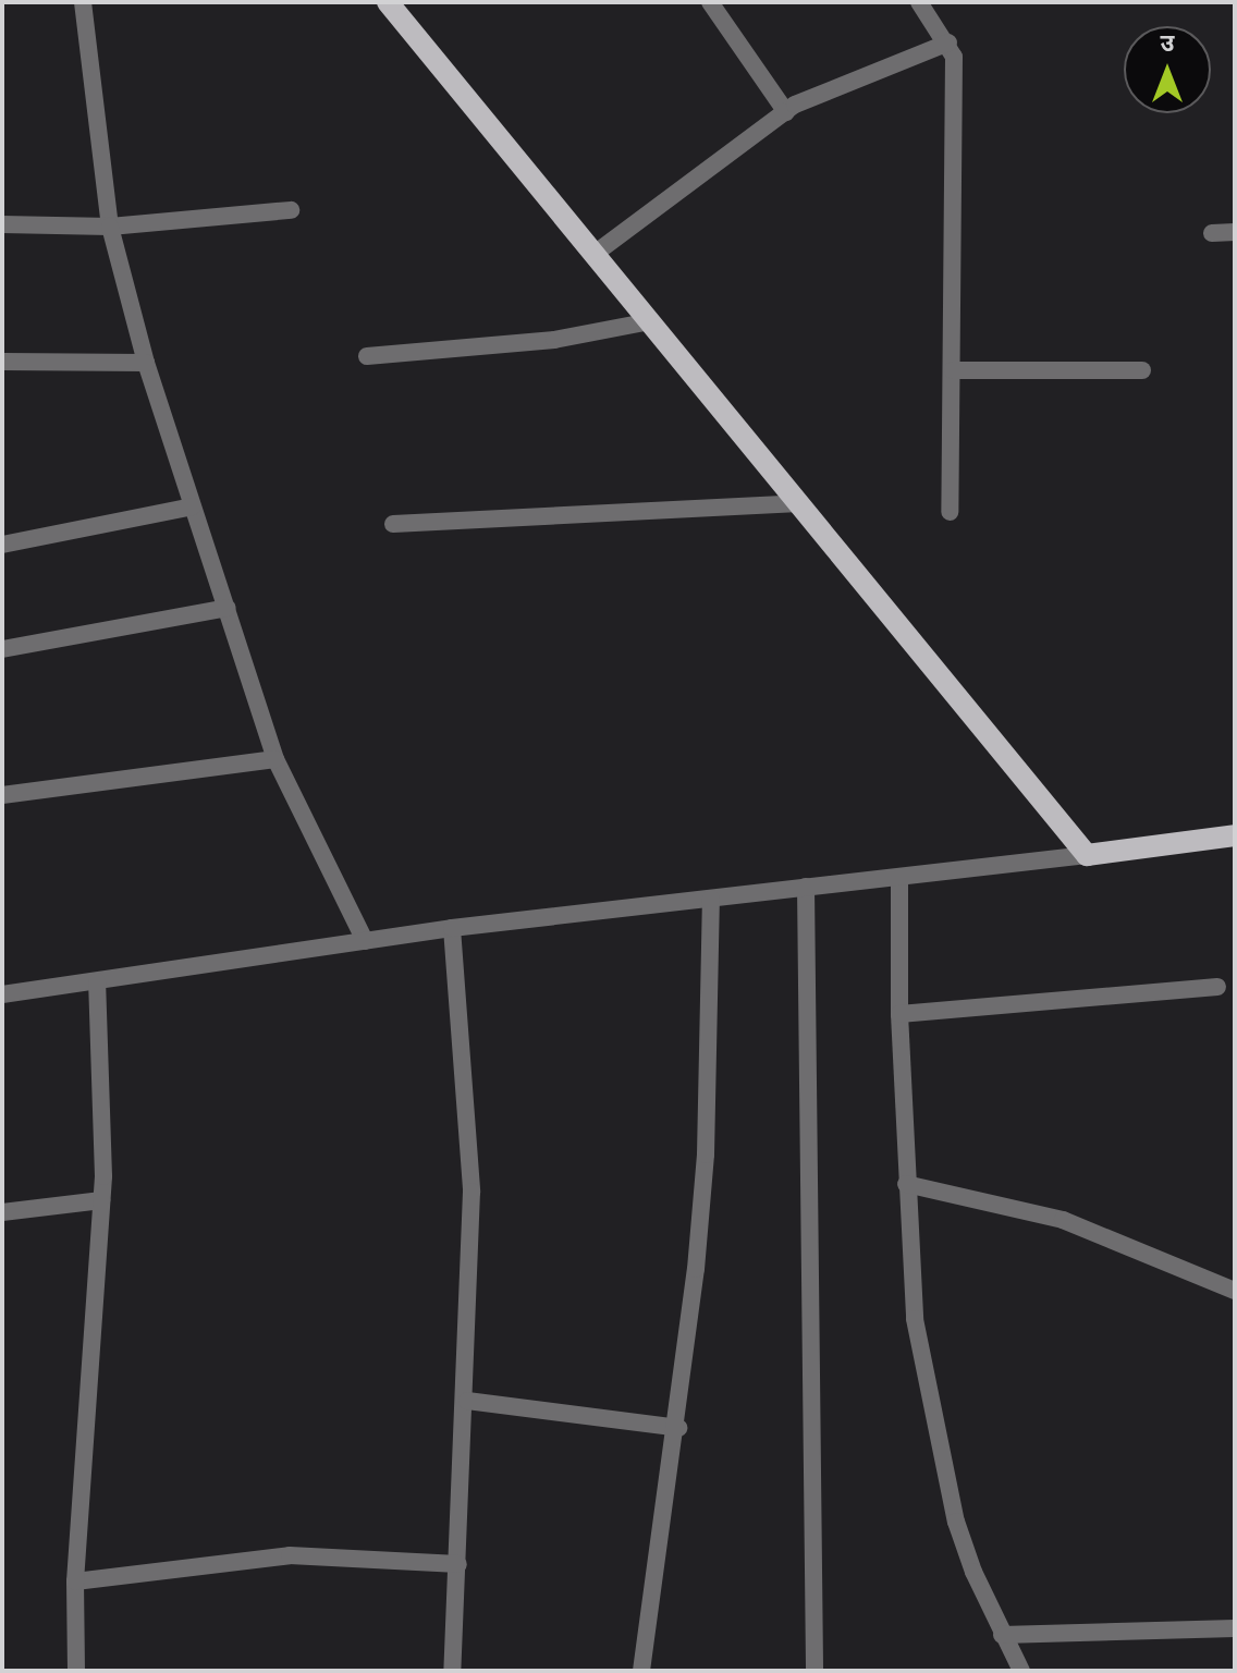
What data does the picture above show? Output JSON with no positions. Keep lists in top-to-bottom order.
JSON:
{
  "north": "top"
}
